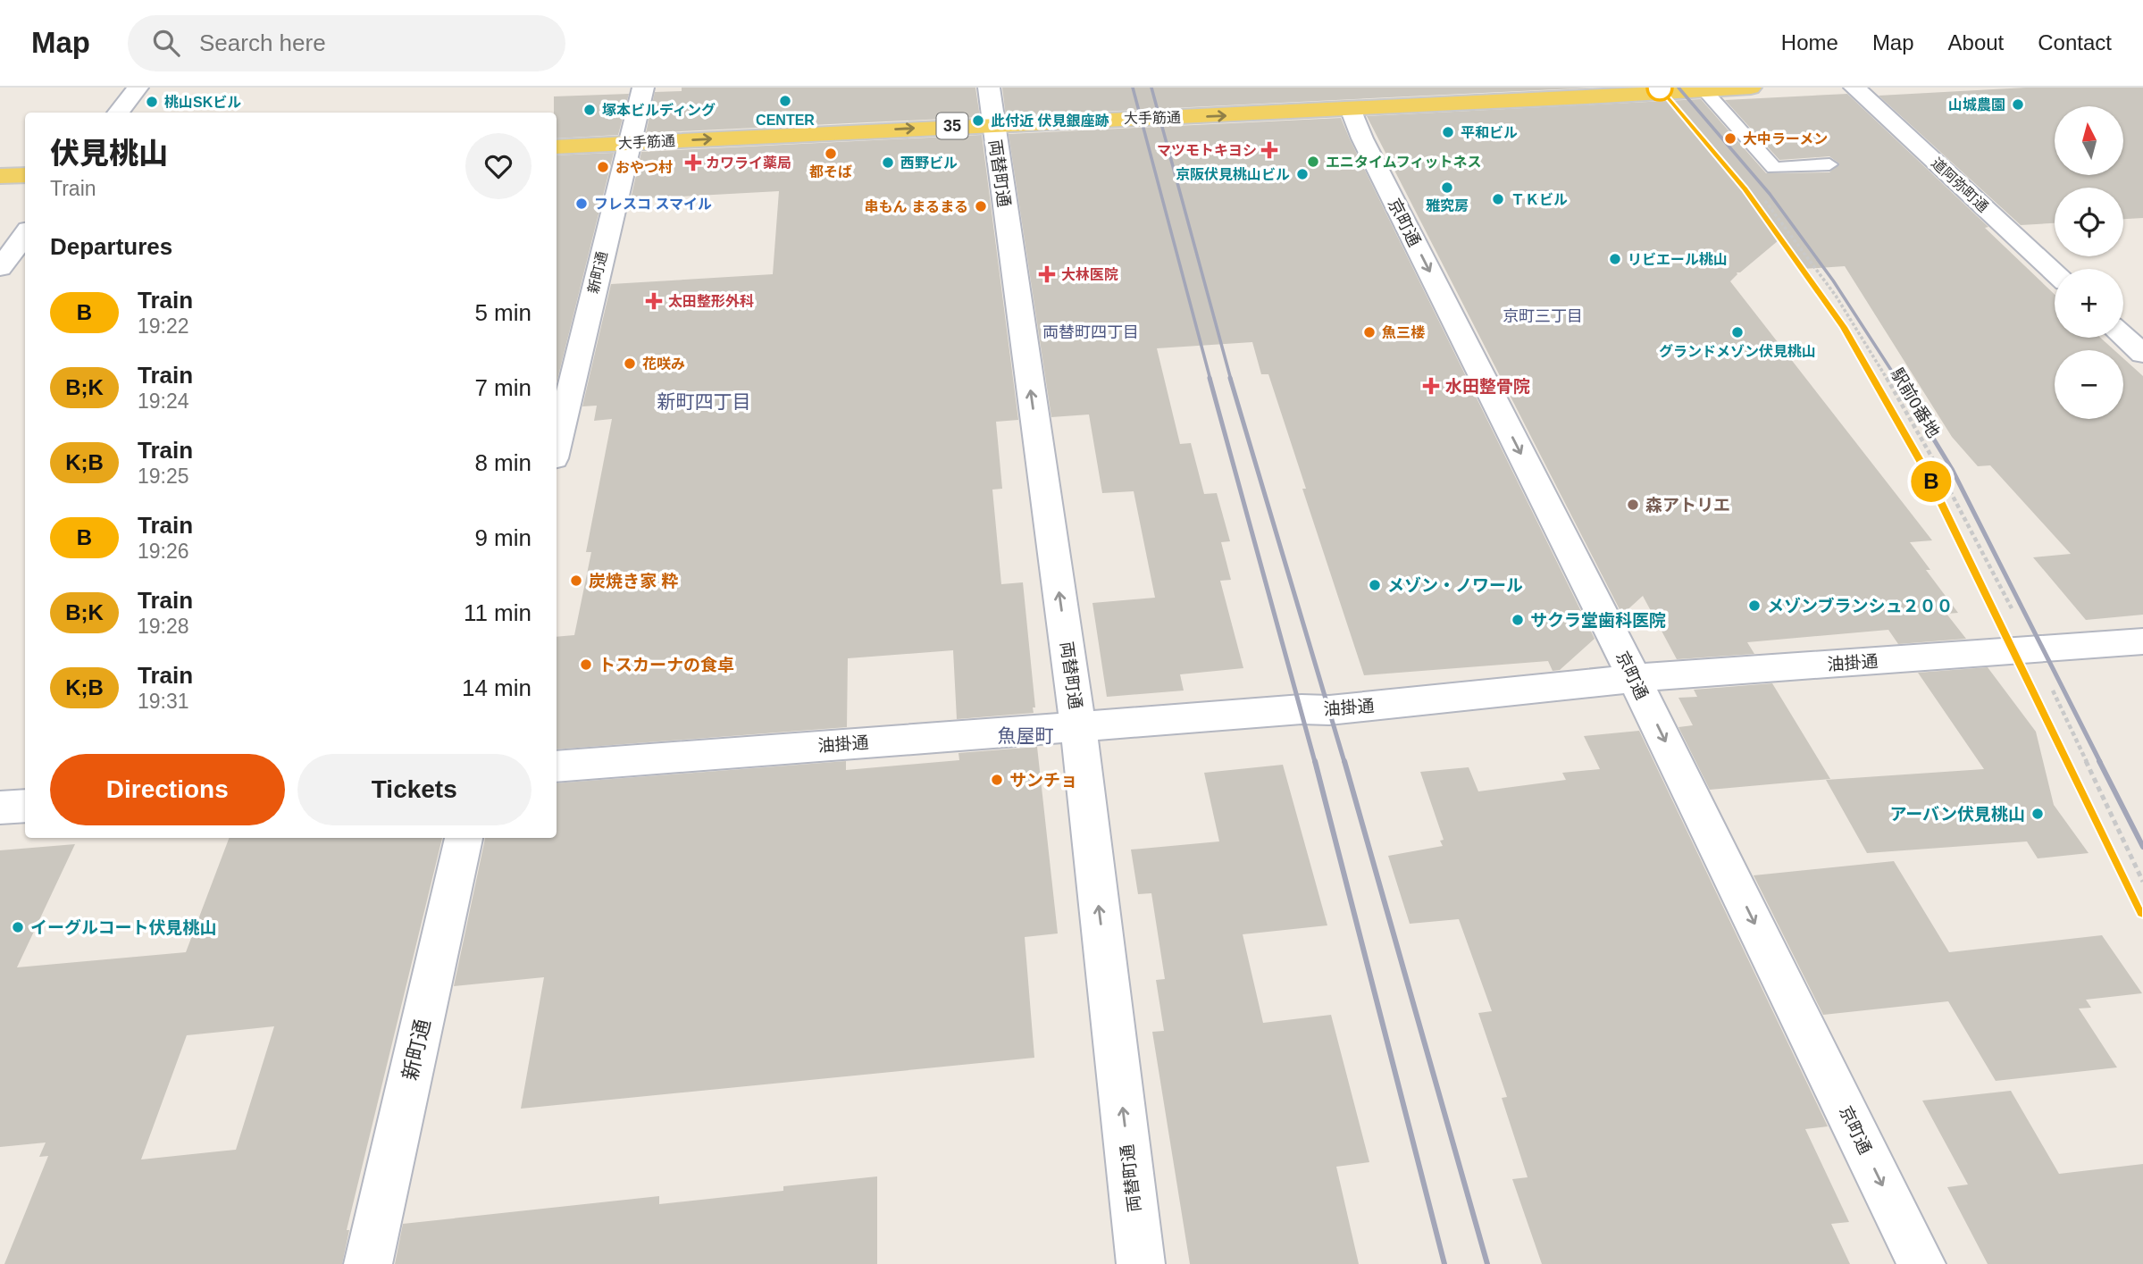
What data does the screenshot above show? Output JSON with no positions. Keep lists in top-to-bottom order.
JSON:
{
  "streets": {
    "main road": ["大手筋通", "35"],
    "street": [
      "両替町通",
      "道阿弥町通",
      "京町通",
      "新町通",
      "油掛通"
    ],
    "path": ["駅前0番地"]
  },
  "crossings": [
    ["大手筋通", "両替町通"],
    ["大手筋通", "京町通"],
    ["大手筋通", "新町通"],
    ["両替町通", "油掛通"],
    ["京町通", "油掛通"],
    ["駅前0番地", "油掛通"]
  ],
  "one_way": ["大手筋通", "両替町通", "京町通"],
  "districts": [
    "京町三丁目",
    "両替町四丁目",
    "新町四丁目",
    "魚屋町"
  ],
  "places": {
    "other": [
      "CENTER",
      "桃山SKビル",
      "山城農園",
      "塚本ビルディング",
      "此付近 伏見銀座跡",
      "平和ビル",
      "大中ラーメン",
      "都そば",
      "エニタイムフィットネス",
      "西野ビル",
      "おやつ村",
      "京阪伏見桃山ビル",
      "雅究房",
      "ＴＫビル",
      "フレスコ スマイル",
      "串もん まるまる",
      "リビエール桃山",
      "魚三楼",
      "グランドメゾン伏見桃山",
      "花咲み",
      "森アトリエ",
      "炭焼き家 粋",
      "メゾン・ノワール",
      "メゾンブランシュ２００",
      "サクラ堂歯科医院",
      "トスカーナの食卓",
      "サンチョ",
      "アーバン伏見桃山",
      "イーグルコート伏見桃山"
    ],
    "health": [
      "マツモトキヨシ",
      "カワライ薬局",
      "大林医院",
      "太田整形外科",
      "水田整骨院"
    ]
  },
  "north": "top",
  "page": {
    "header": "Map",
    "search": "Search here",
    "nav": [
      "Home",
      "Map",
      "About",
      "Contact"
    ],
    "on_map": "B",
    "map_buttons": ["+", "−"],
    "heading": [
      ["伏見桃山", "Train"],
      "Departures"
    ],
    "list": [
      {
        "mark": "B",
        "name": "Train",
        "note": "19:22",
        "value": "5 min"
      },
      {
        "mark": "B;K",
        "name": "Train",
        "note": "19:24",
        "value": "7 min"
      },
      {
        "mark": "K;B",
        "name": "Train",
        "note": "19:25",
        "value": "8 min"
      },
      {
        "mark": "B",
        "name": "Train",
        "note": "19:26",
        "value": "9 min"
      },
      {
        "mark": "B;K",
        "name": "Train",
        "note": "19:28",
        "value": "11 min"
      },
      {
        "mark": "K;B",
        "name": "Train",
        "note": "19:31",
        "value": "14 min"
      }
    ],
    "buttons": ["Directions", "Tickets"]
  }
}
